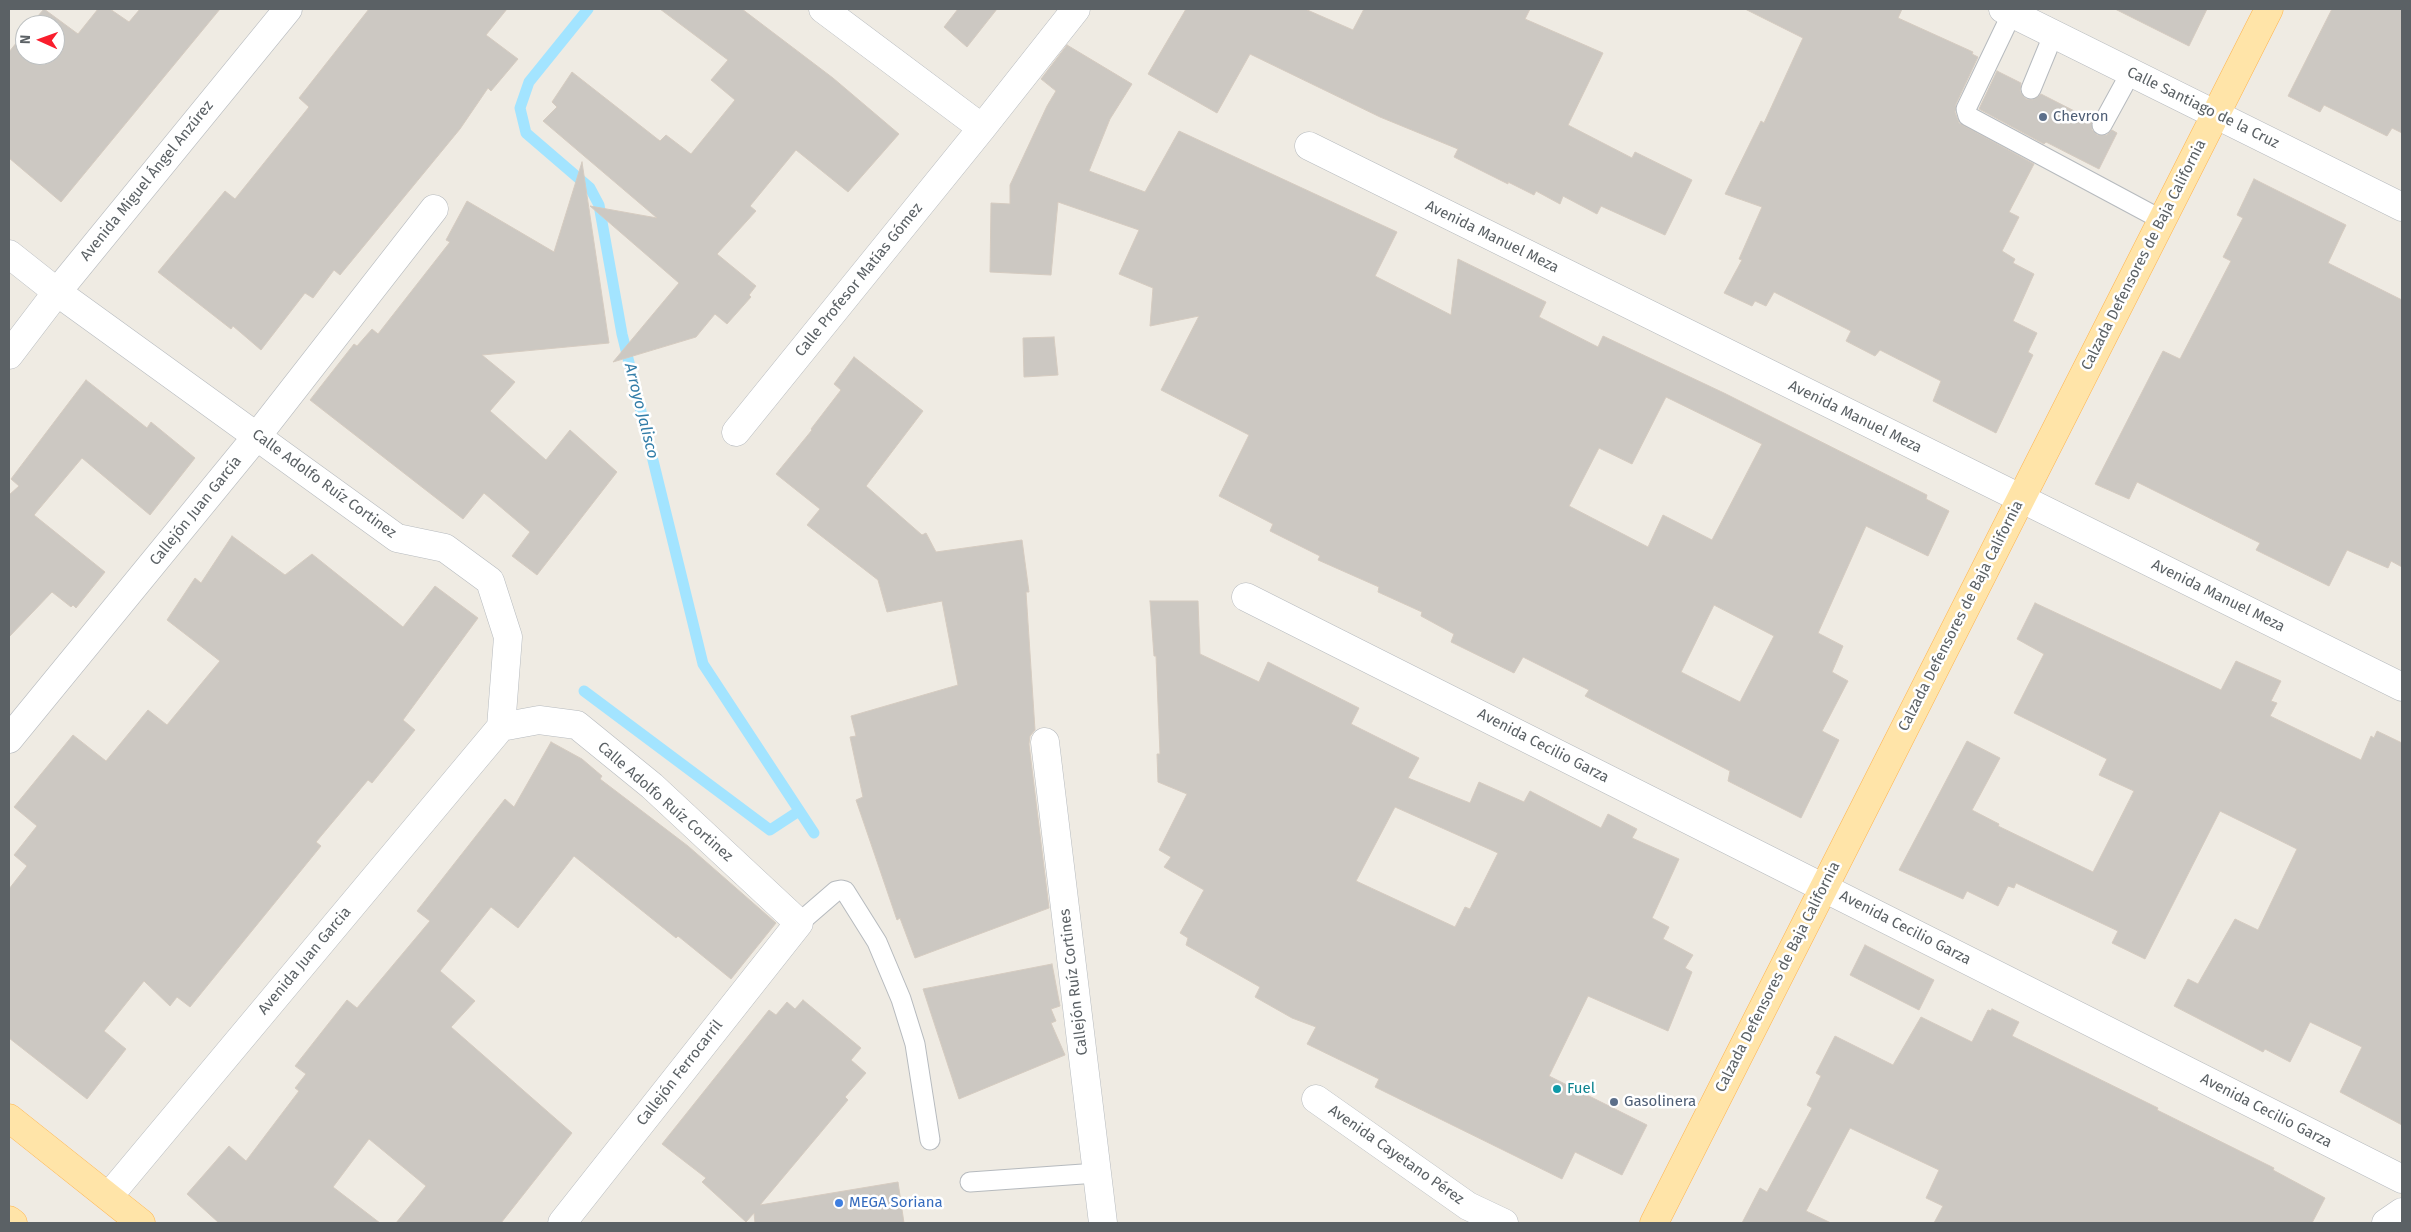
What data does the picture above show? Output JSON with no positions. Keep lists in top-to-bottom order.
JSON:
{
  "streets": {
    "main road": ["Calzada Defensores de Baja California"],
    "street": [
      "Calle Santiago de la Cruz",
      "Avenida Miguel Ángel Anzúrez",
      "Avenida Manuel Meza",
      "Calle Profesor Matías Gómez",
      "Calle Adolfo Ruíz Cortinez",
      "Callejón Juan García",
      "Avenida Cecilio Garza",
      "Avenida Juan Garcia",
      "Callejón Ruíz Cortines",
      "Callejón Ferrocarril",
      "Avenida Cayetano Pérez"
    ]
  },
  "crossings": [
    ["Calle Santiago de la Cruz", "Calzada Defensores de Baja California"],
    ["Avenida Miguel Ángel Anzúrez", "Calle Adolfo Ruíz Cortinez"],
    ["Avenida Manuel Meza", "Calzada Defensores de Baja California"],
    ["Calzada Defensores de Baja California", "Avenida Cecilio Garza"],
    ["Calle Adolfo Ruíz Cortinez", "Callejón Juan García"],
    ["Calle Adolfo Ruíz Cortinez", "Avenida Juan Garcia"],
    ["Calle Adolfo Ruíz Cortinez", "Callejón Ferrocarril"]
  ],
  "water": ["Arroyo Jalisco"],
  "places": [
    "Chevron",
    "Fuel",
    "Gasolinera",
    "MEGA Soriana"
  ],
  "north": "left"
}
